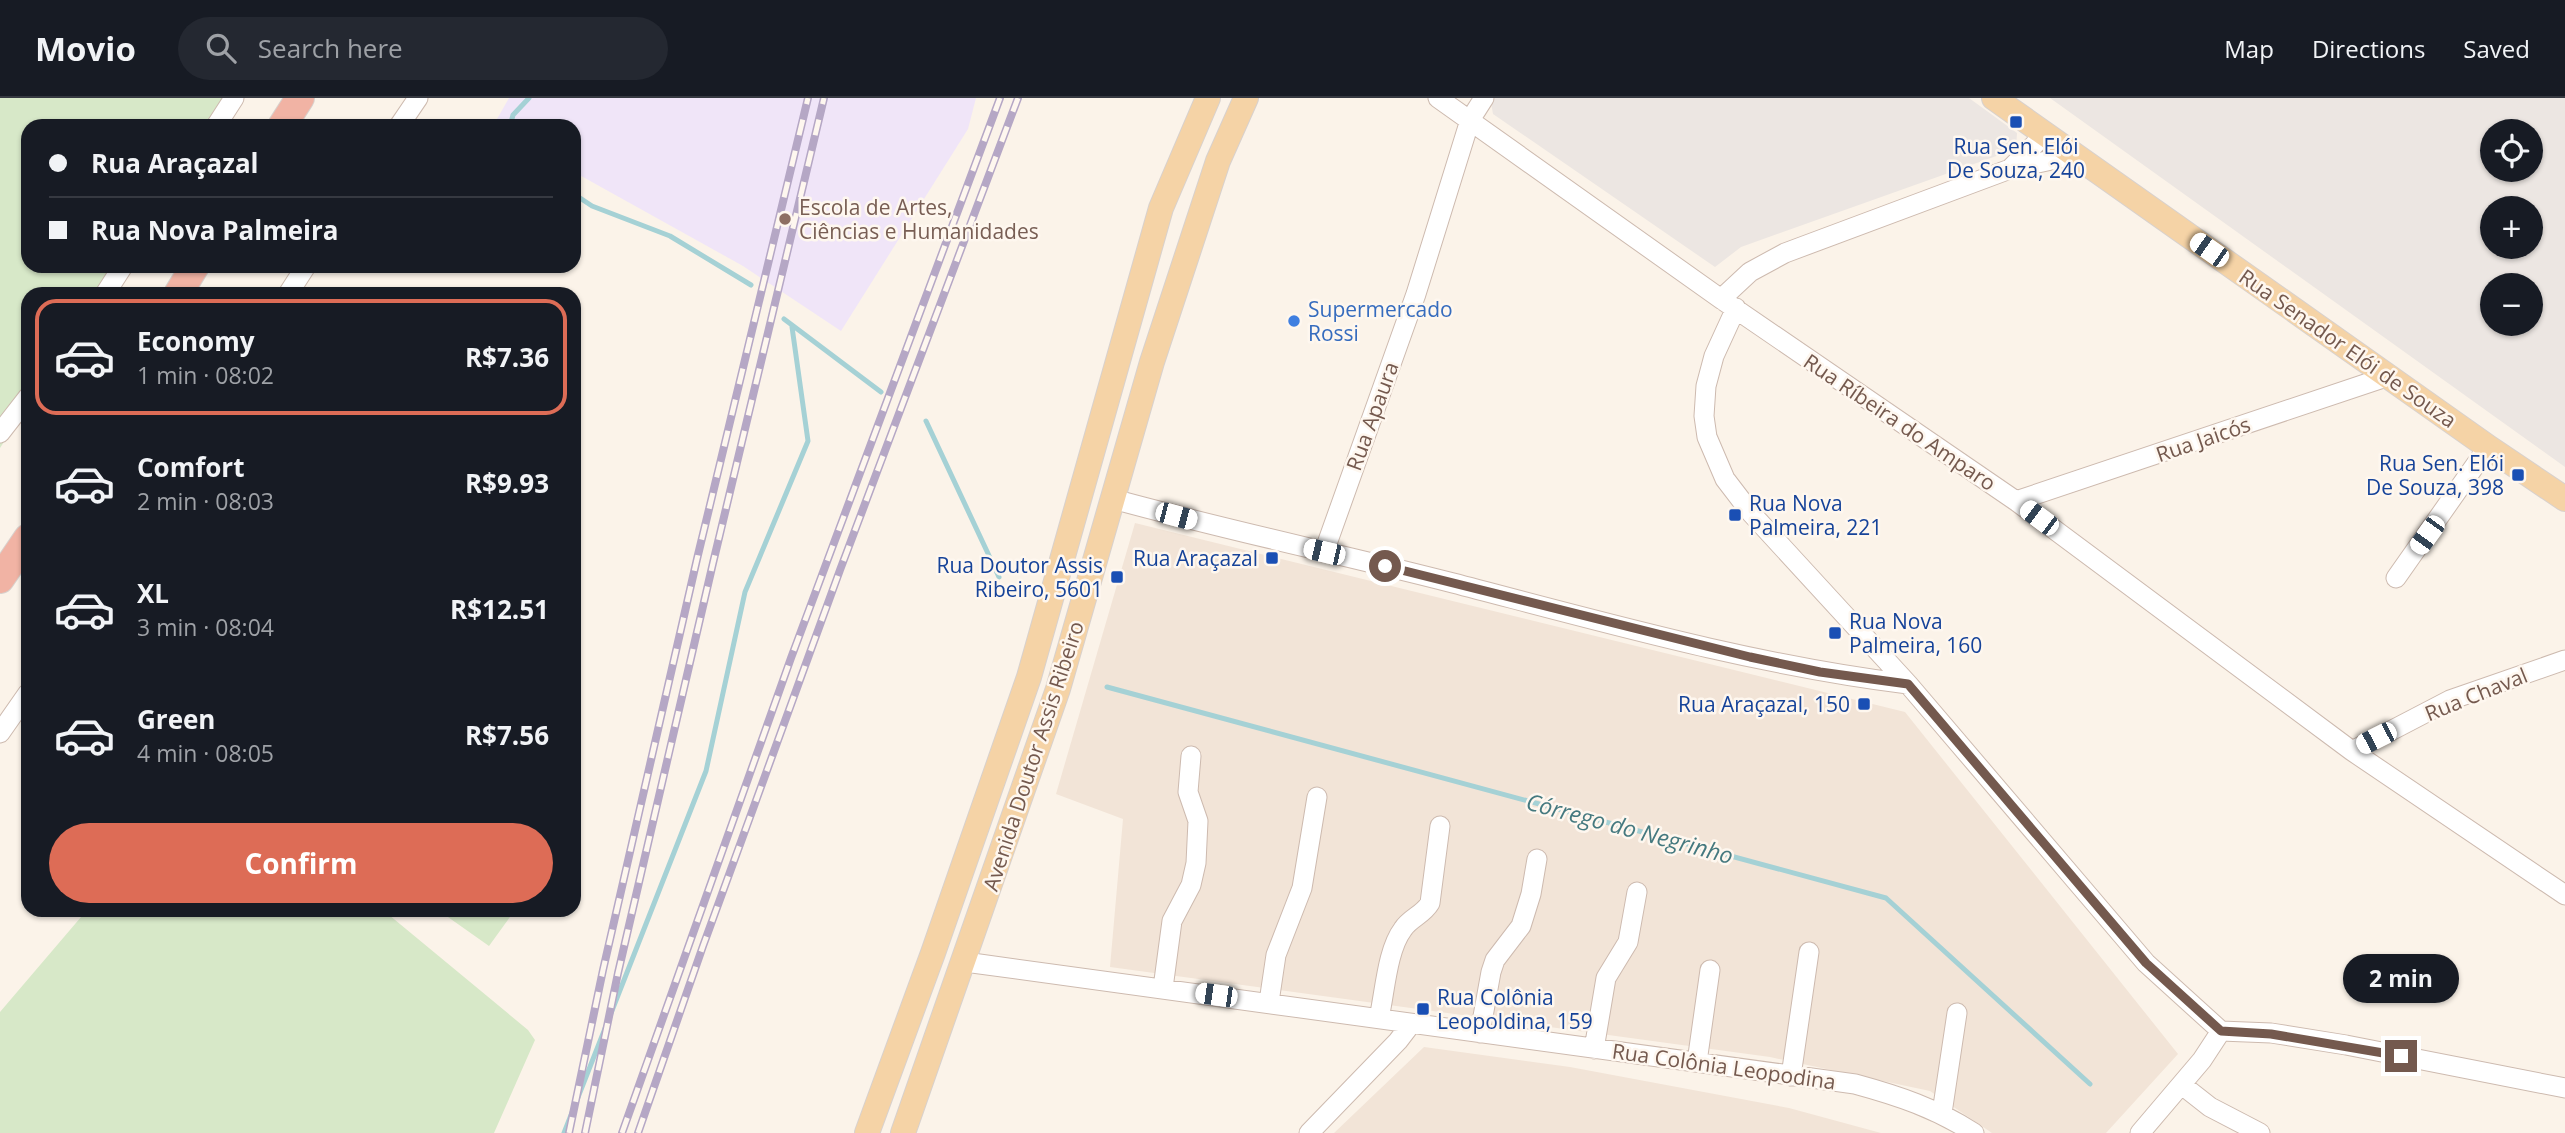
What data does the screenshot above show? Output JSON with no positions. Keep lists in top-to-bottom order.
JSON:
{
  "streets": {
    "main road": ["Rua Senador Elói de Souza", "Avenida Doutor Assis Ribeiro"],
    "street": [
      "Rua Apaura",
      "Rua Ríbeira do Amparo",
      "Rua Jaicós",
      "Rua Chaval",
      "Rua Colônia Leopodina"
    ]
  },
  "crossings": [
    ["Rua Senador Elói de Souza", "Rua Jaicós"],
    ["Rua Apaura", "Rua Ríbeira do Amparo"],
    ["Rua Ríbeira do Amparo", "Rua Jaicós"],
    ["Rua Ríbeira do Amparo", "Rua Chaval"],
    ["Avenida Doutor Assis Ribeiro", "Rua Colônia Leopodina"]
  ],
  "water": ["Córrego do Negrinho"],
  "places": {
    "transit": [
      "Rua Sen. Elói De Souza, 240",
      "Rua Sen. Elói De Souza, 398",
      "Rua Nova Palmeira, 221",
      "Rua Araçazal",
      "Rua Doutor Assis Ribeiro, 5601",
      "Rua Nova Palmeira, 160",
      "Rua Araçazal, 150",
      "Rua Colônia Leopoldina, 159"
    ],
    "other": ["Escola de Artes, Ciências e Humanidades", "Supermercado Rossi"]
  },
  "page": {
    "header": "Movio",
    "search": "Search here",
    "nav": ["Map", "Directions", "Saved"],
    "map_buttons": ["+", "−"],
    "banner": ["Rua Araçazal", "Rua Nova Palmeira"],
    "list": [
      {
        "name": "Economy",
        "note": "1 min · 08:02",
        "value": "R$7.36"
      },
      {
        "name": "Comfort",
        "note": "2 min · 08:03",
        "value": "R$9.93"
      },
      {
        "name": "XL",
        "note": "3 min · 08:04",
        "value": "R$12.51"
      },
      {
        "name": "Green",
        "note": "4 min · 08:05",
        "value": "R$7.56"
      }
    ],
    "buttons": "Confirm",
    "bubble": "2 min"
  }
}
